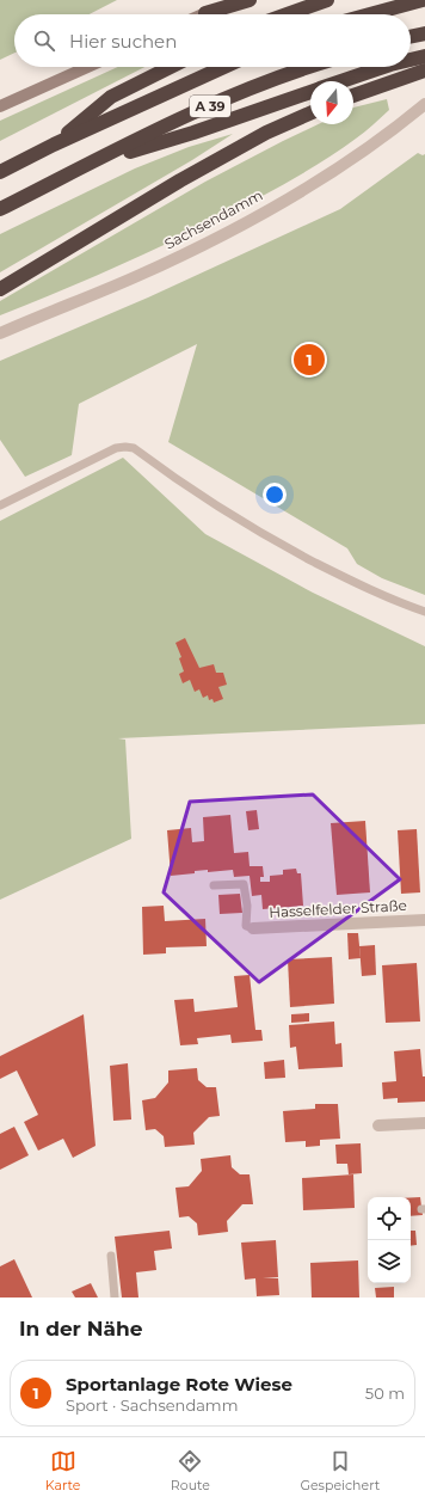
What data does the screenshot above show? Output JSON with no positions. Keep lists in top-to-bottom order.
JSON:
{
  "streets": {
    "highway": ["A 39"],
    "street": ["Sachsendamm", "Hasselfelder Straße"]
  },
  "north": "bottom",
  "page": {
    "search": "Hier suchen",
    "pins": "1",
    "heading": "In der Nähe",
    "list": [
      {
        "mark": "1",
        "name": "Sportanlage Rote Wiese",
        "note": "Sport · Sachsendamm",
        "value": "50 m"
      }
    ],
    "nav": ["Karte", "Route", "Gespeichert"]
  }
}
